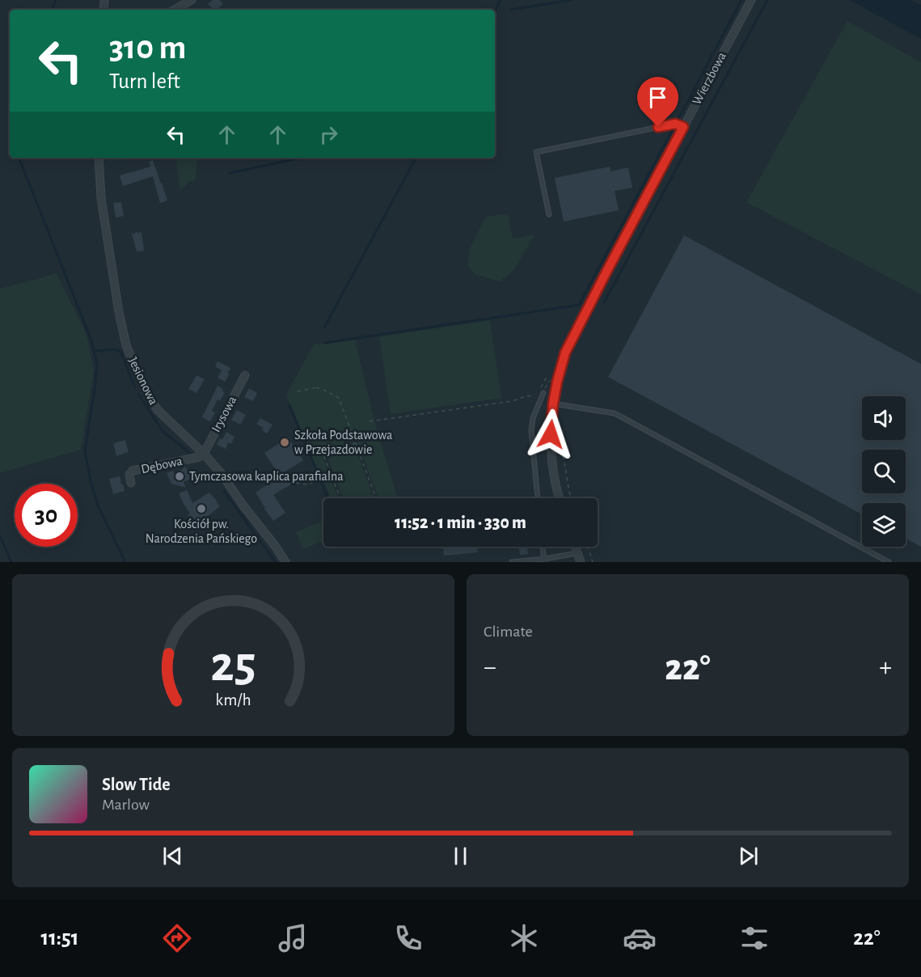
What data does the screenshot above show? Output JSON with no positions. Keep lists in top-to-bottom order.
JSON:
{
  "streets": {
    "street": [
      "Wierzbowa",
      "Jesionowa",
      "Irysowa",
      "Dębowa"
    ]
  },
  "crossings": [
    ["Jesionowa", "Irysowa"],
    ["Jesionowa", "Dębowa"],
    ["Irysowa", "Dębowa"]
  ],
  "places": ["Szkoła Podstawowa w Przejazdowie", "Tymczasowa kaplica parafialna", "Kościół pw. Narodzenia Pańskiego"],
  "page": {
    "turn": ["310 m", "Turn left"],
    "limit": "30",
    "trip": "11:52 · 1 min · 330 m",
    "tile": "Climate",
    "heat": ["−", "22°", "+"],
    "song": ["Slow Tide", "Marlow"],
    "tabs": ["11:51", "22°"],
    "gauge": ["25", "km/h"]
  }
}
